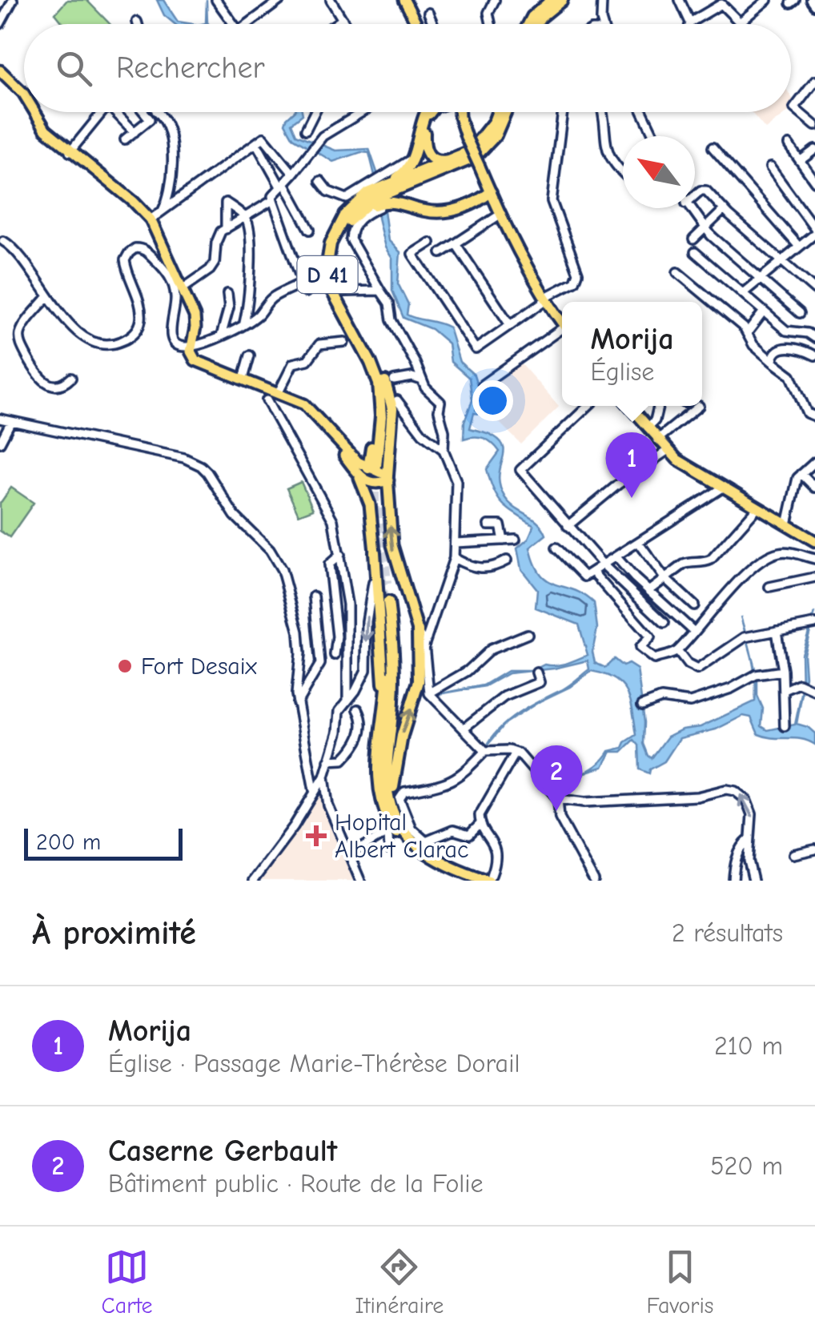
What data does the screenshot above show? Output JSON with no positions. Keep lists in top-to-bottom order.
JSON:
{
  "streets": {
    "highway": ["D 41"]
  },
  "places": {
    "other": ["Fort Desaix"],
    "health": ["Hopital Albert Clarac"]
  },
  "scale_bar": "200 m",
  "north": "top left",
  "page": {
    "search": "Rechercher",
    "popup": ["Morija", "Église"],
    "pins": ["1", "2"],
    "scale": "200 m",
    "heading": ["À proximité", "2 résultats"],
    "list": [
      {
        "mark": "1",
        "name": "Morija",
        "note": "Église · Passage Marie-Thérèse Dorail",
        "value": "210 m"
      },
      {
        "mark": "2",
        "name": "Caserne Gerbault",
        "note": "Bâtiment public · Route de la Folie",
        "value": "520 m"
      }
    ],
    "nav": ["Carte", "Itinéraire", "Favoris"]
  }
}
